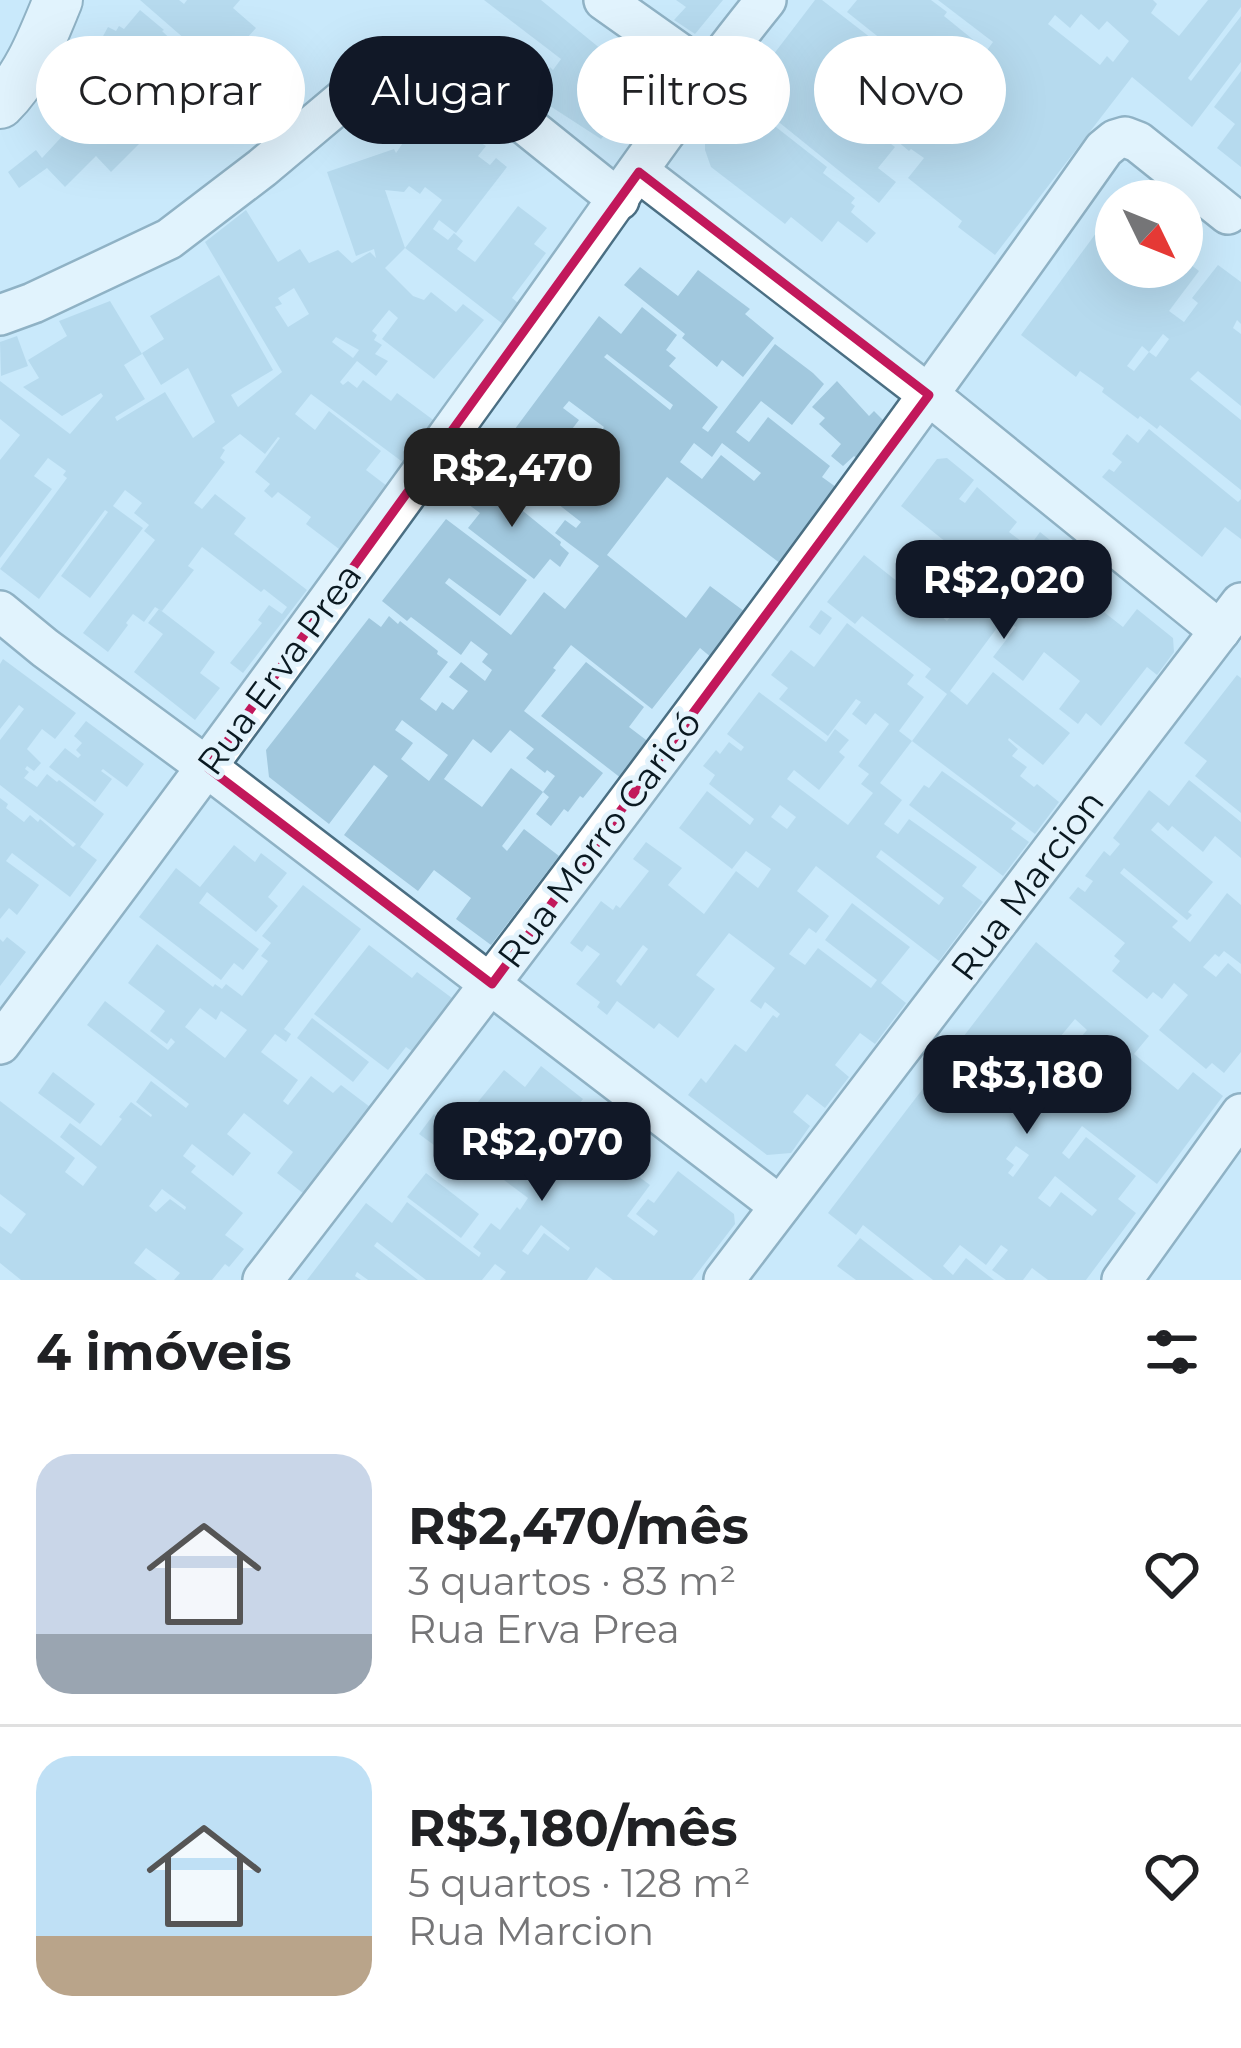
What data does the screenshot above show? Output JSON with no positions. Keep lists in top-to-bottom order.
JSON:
{
  "streets": {
    "street": ["Rua Erva Prea", "Rua Morro Caricó", "Rua Marcion"]
  },
  "north": "bottom right",
  "page": {
    "chip": [
      "Comprar",
      "Alugar",
      "Filtros",
      "Novo"
    ],
    "price": [
      "R$2,470",
      "R$2,020",
      "R$3,180",
      "R$2,070"
    ],
    "heading": "4 imóveis",
    "list": [
      {
        "name": "R$2,470/mês",
        "note": "3 quartos · 83 m² · Rua Erva Prea"
      },
      {
        "name": "R$3,180/mês",
        "note": "5 quartos · 128 m² · Rua Marcion"
      }
    ]
  }
}
